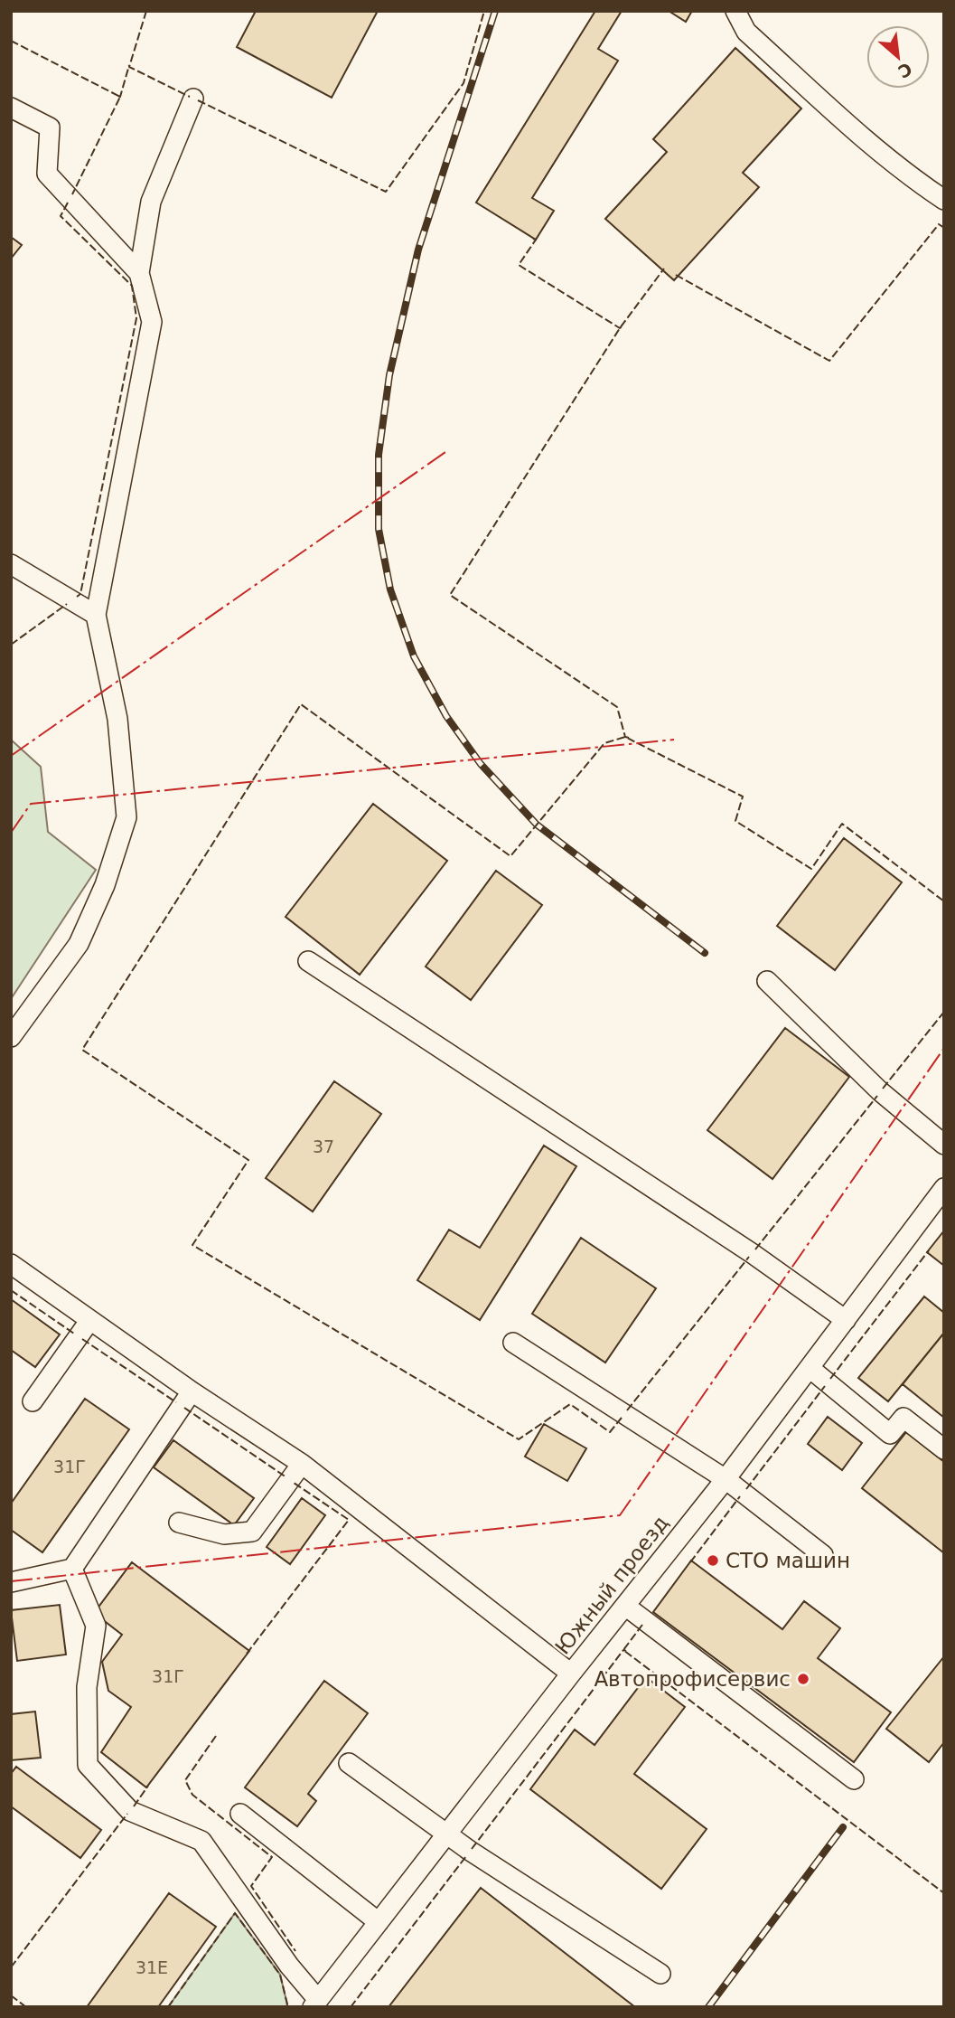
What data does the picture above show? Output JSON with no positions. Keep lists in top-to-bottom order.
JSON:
{
  "streets": {
    "street": ["Южный проезд"]
  },
  "places": ["СТО машин", "Автопрофисервис"],
  "house_numbers": [
    "37",
    "31Г",
    "31Г",
    "31Е"
  ],
  "north": "bottom right"
}
